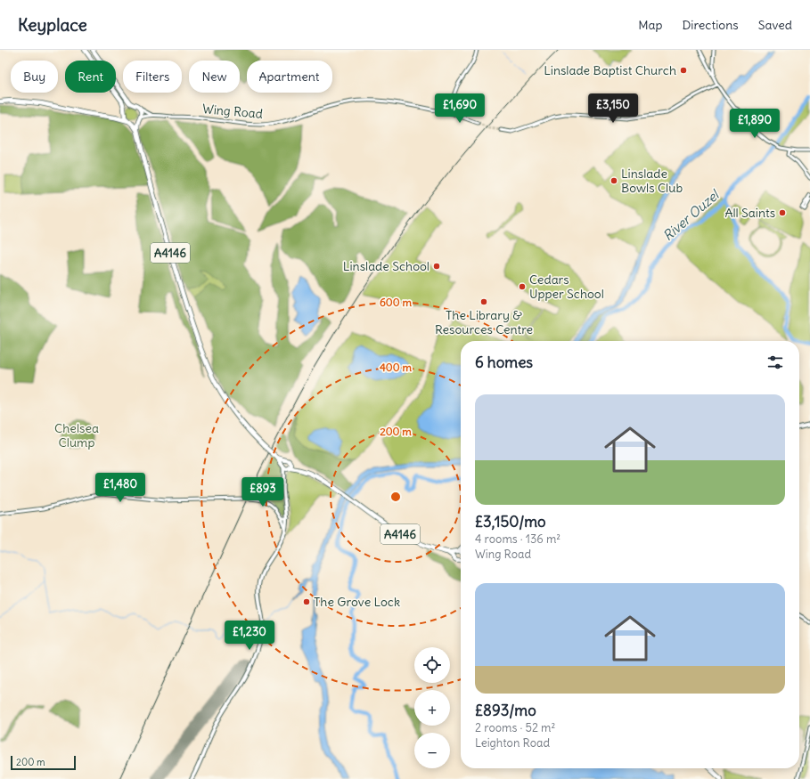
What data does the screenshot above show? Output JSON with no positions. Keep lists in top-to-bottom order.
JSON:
{
  "streets": {
    "highway": ["A4146"],
    "street": ["Wing Road"]
  },
  "crossings": [
    ["Wing Road", "A4146"]
  ],
  "water": ["River Ouzel"],
  "parks": ["Chelsea Clump"],
  "places": [
    "Linslade Baptist Church",
    "Linslade Bowls Club",
    "All Saints",
    "Linslade School",
    "Cedars Upper School",
    "The Library & Resources Centre",
    "The Grove Lock"
  ],
  "scale_bar": "200 m",
  "page": {
    "header": "Keyplace",
    "nav": ["Map", "Directions", "Saved"],
    "chip": [
      "Buy",
      "Rent",
      "Filters",
      "New",
      "Apartment"
    ],
    "price": [
      "£1,690",
      "£3,150",
      "£1,890",
      "£1,480",
      "£893",
      "£1,230"
    ],
    "heading": "6 homes",
    "list": [
      {
        "name": "£3,150/mo",
        "note": "4 rooms · 136 m² · Wing Road"
      },
      {
        "name": "£893/mo",
        "note": "2 rooms · 52 m² · Leighton Road"
      }
    ],
    "map_buttons": ["+", "−"],
    "scale": "200 m"
  },
  "rings": ["600 m", "400 m", "200 m"]
}
